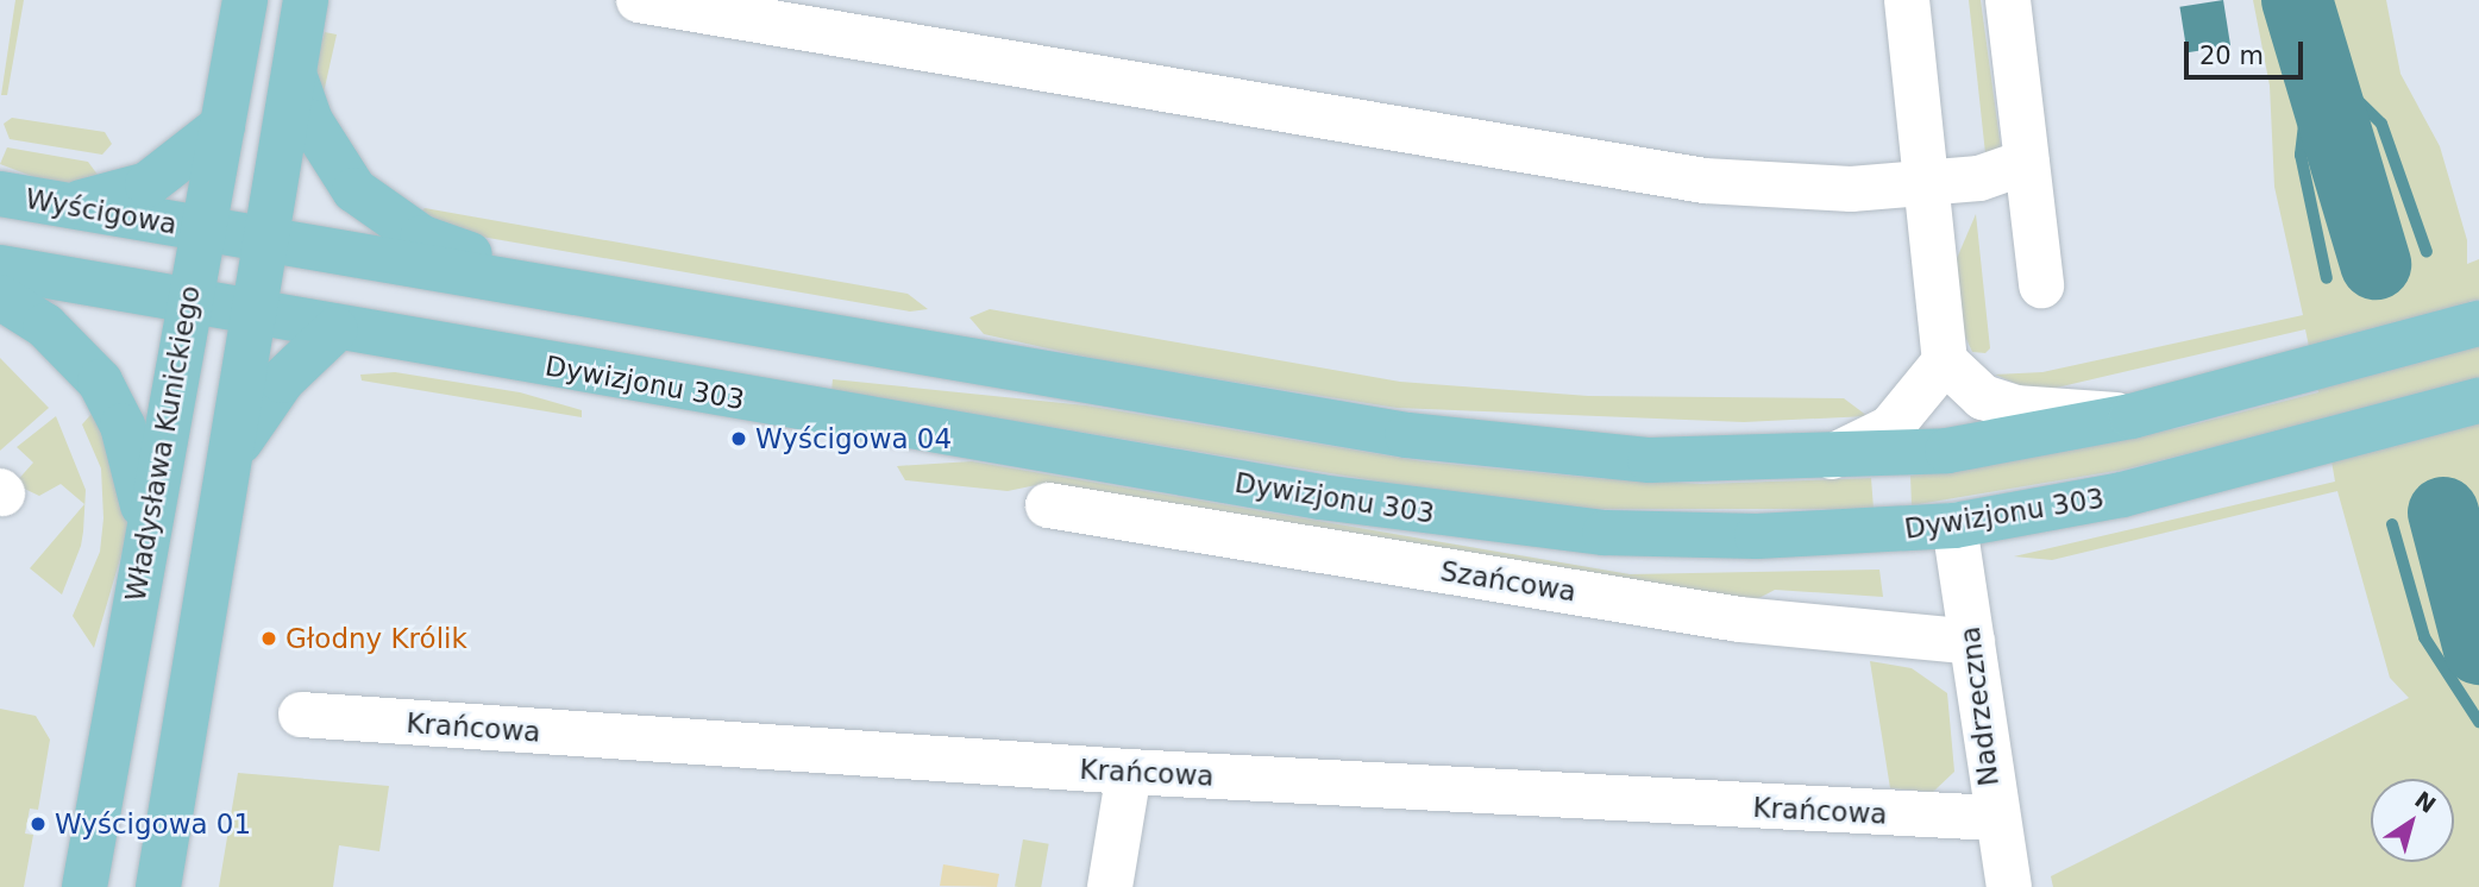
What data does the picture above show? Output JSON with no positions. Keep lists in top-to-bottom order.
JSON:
{
  "streets": {
    "main road": ["Wyścigowa", "Dywizjonu 303", "Władysława Kunickiego"],
    "street": ["Szańcowa", "Nadrzeczna", "Krańcowa"]
  },
  "crossings": [
    ["Wyścigowa", "Władysława Kunickiego"],
    ["Dywizjonu 303", "Władysława Kunickiego"],
    ["Dywizjonu 303", "Nadrzeczna"],
    ["Szańcowa", "Nadrzeczna"],
    ["Nadrzeczna", "Krańcowa"]
  ],
  "places": ["Wyścigowa 04", "Głodny Królik", "Wyścigowa 01"],
  "scale_bar": "20 m",
  "north": "top right"
}
